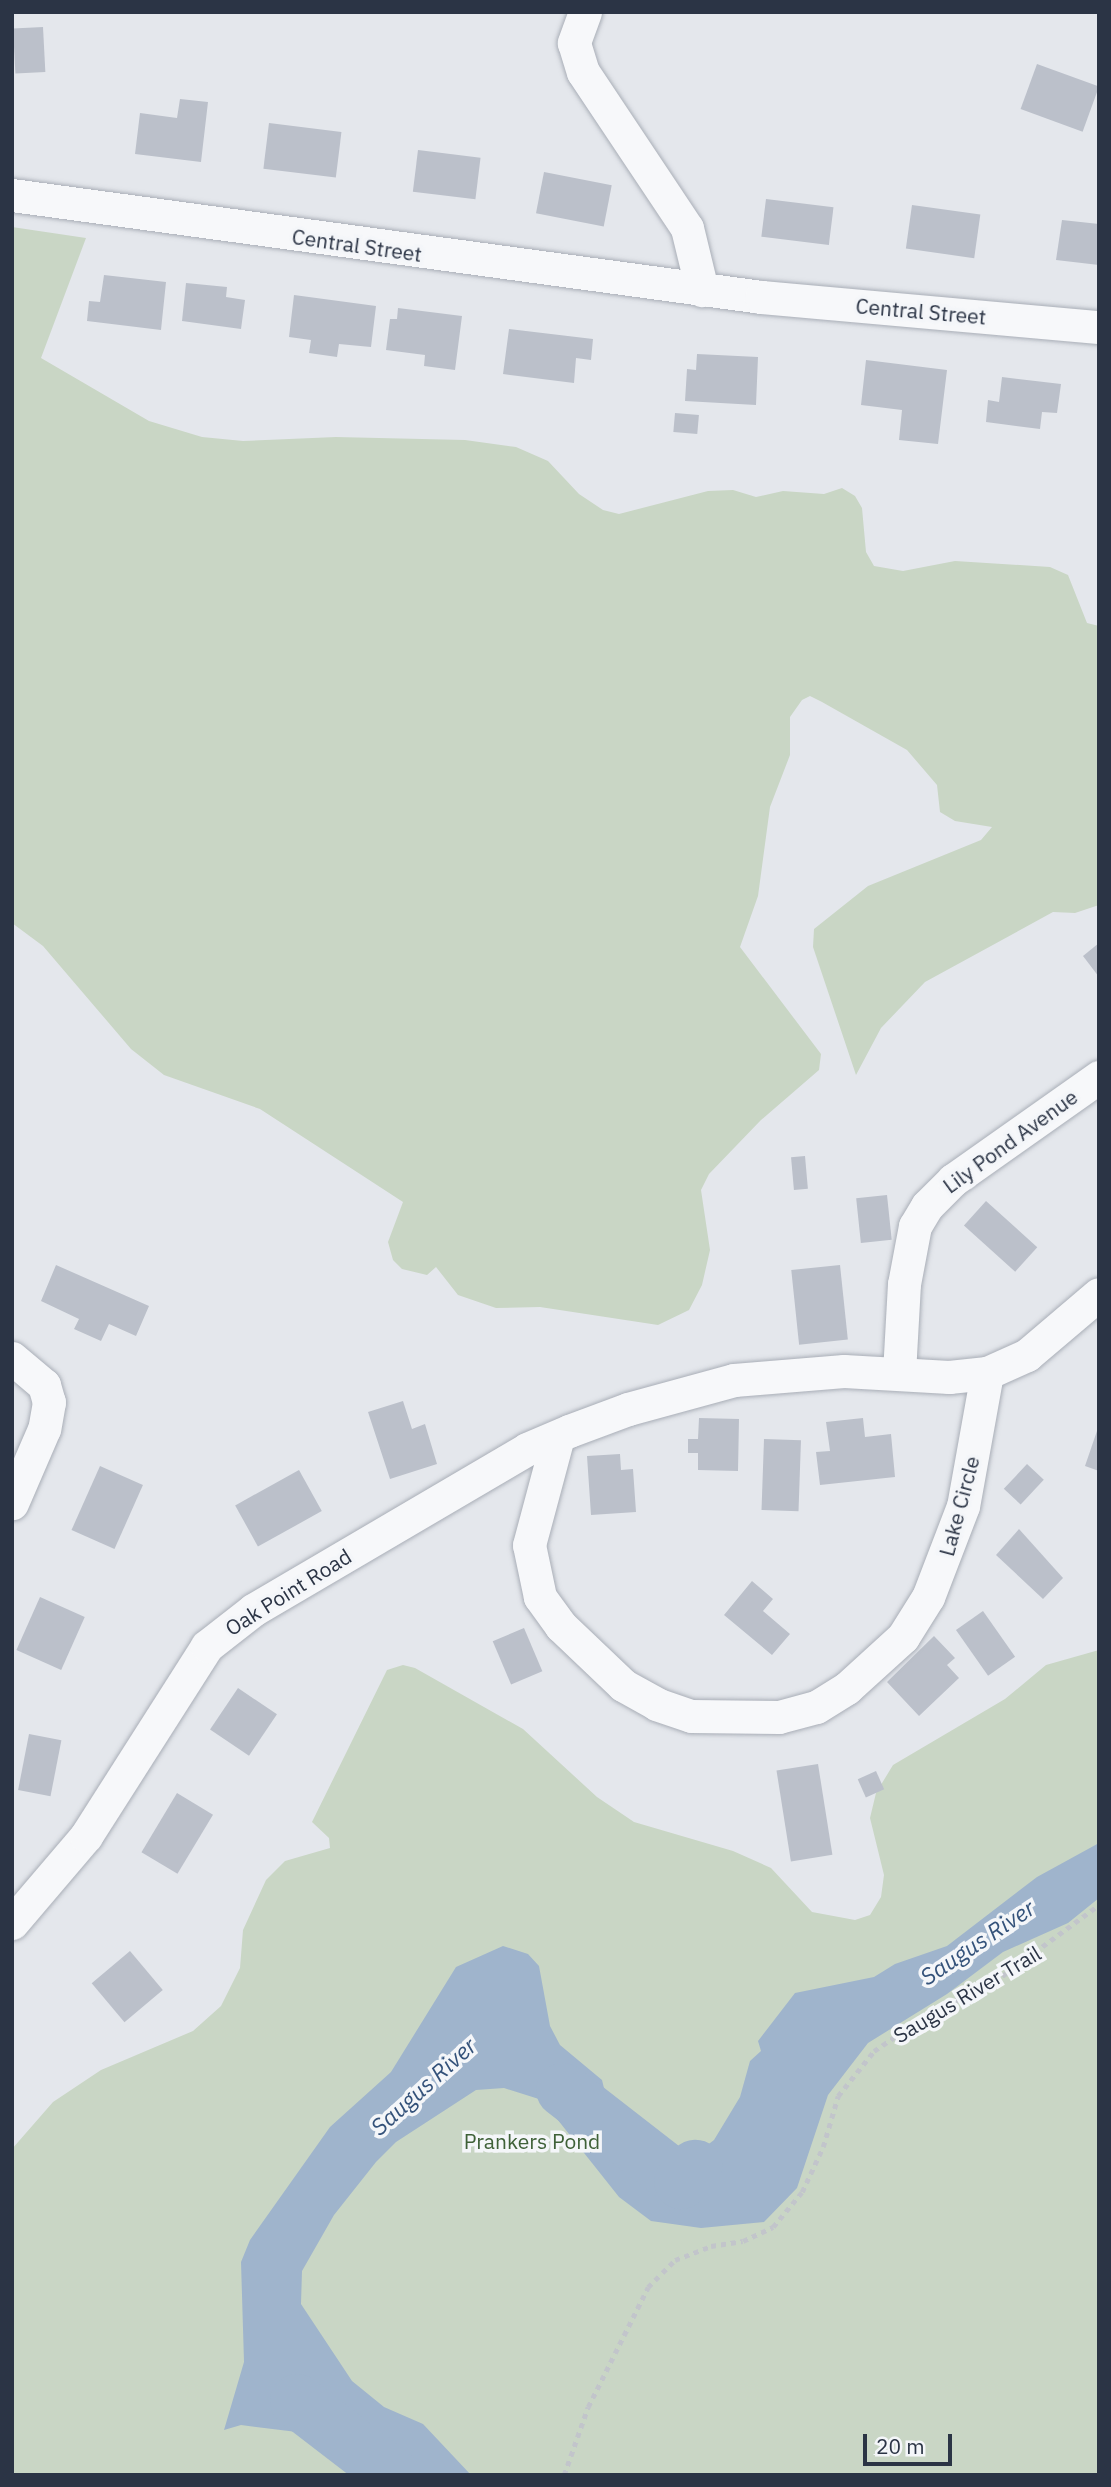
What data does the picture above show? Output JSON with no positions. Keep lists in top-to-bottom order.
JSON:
{
  "streets": {
    "street": [
      "Central Street",
      "Lily Pond Avenue",
      "Lake Circle",
      "Oak Point Road"
    ],
    "path": ["Saugus River Trail"]
  },
  "crossings": [
    ["Lake Circle", "Oak Point Road"]
  ],
  "water": ["Saugus River"],
  "parks": ["Prankers Pond"],
  "scale_bar": "20 m"
}
